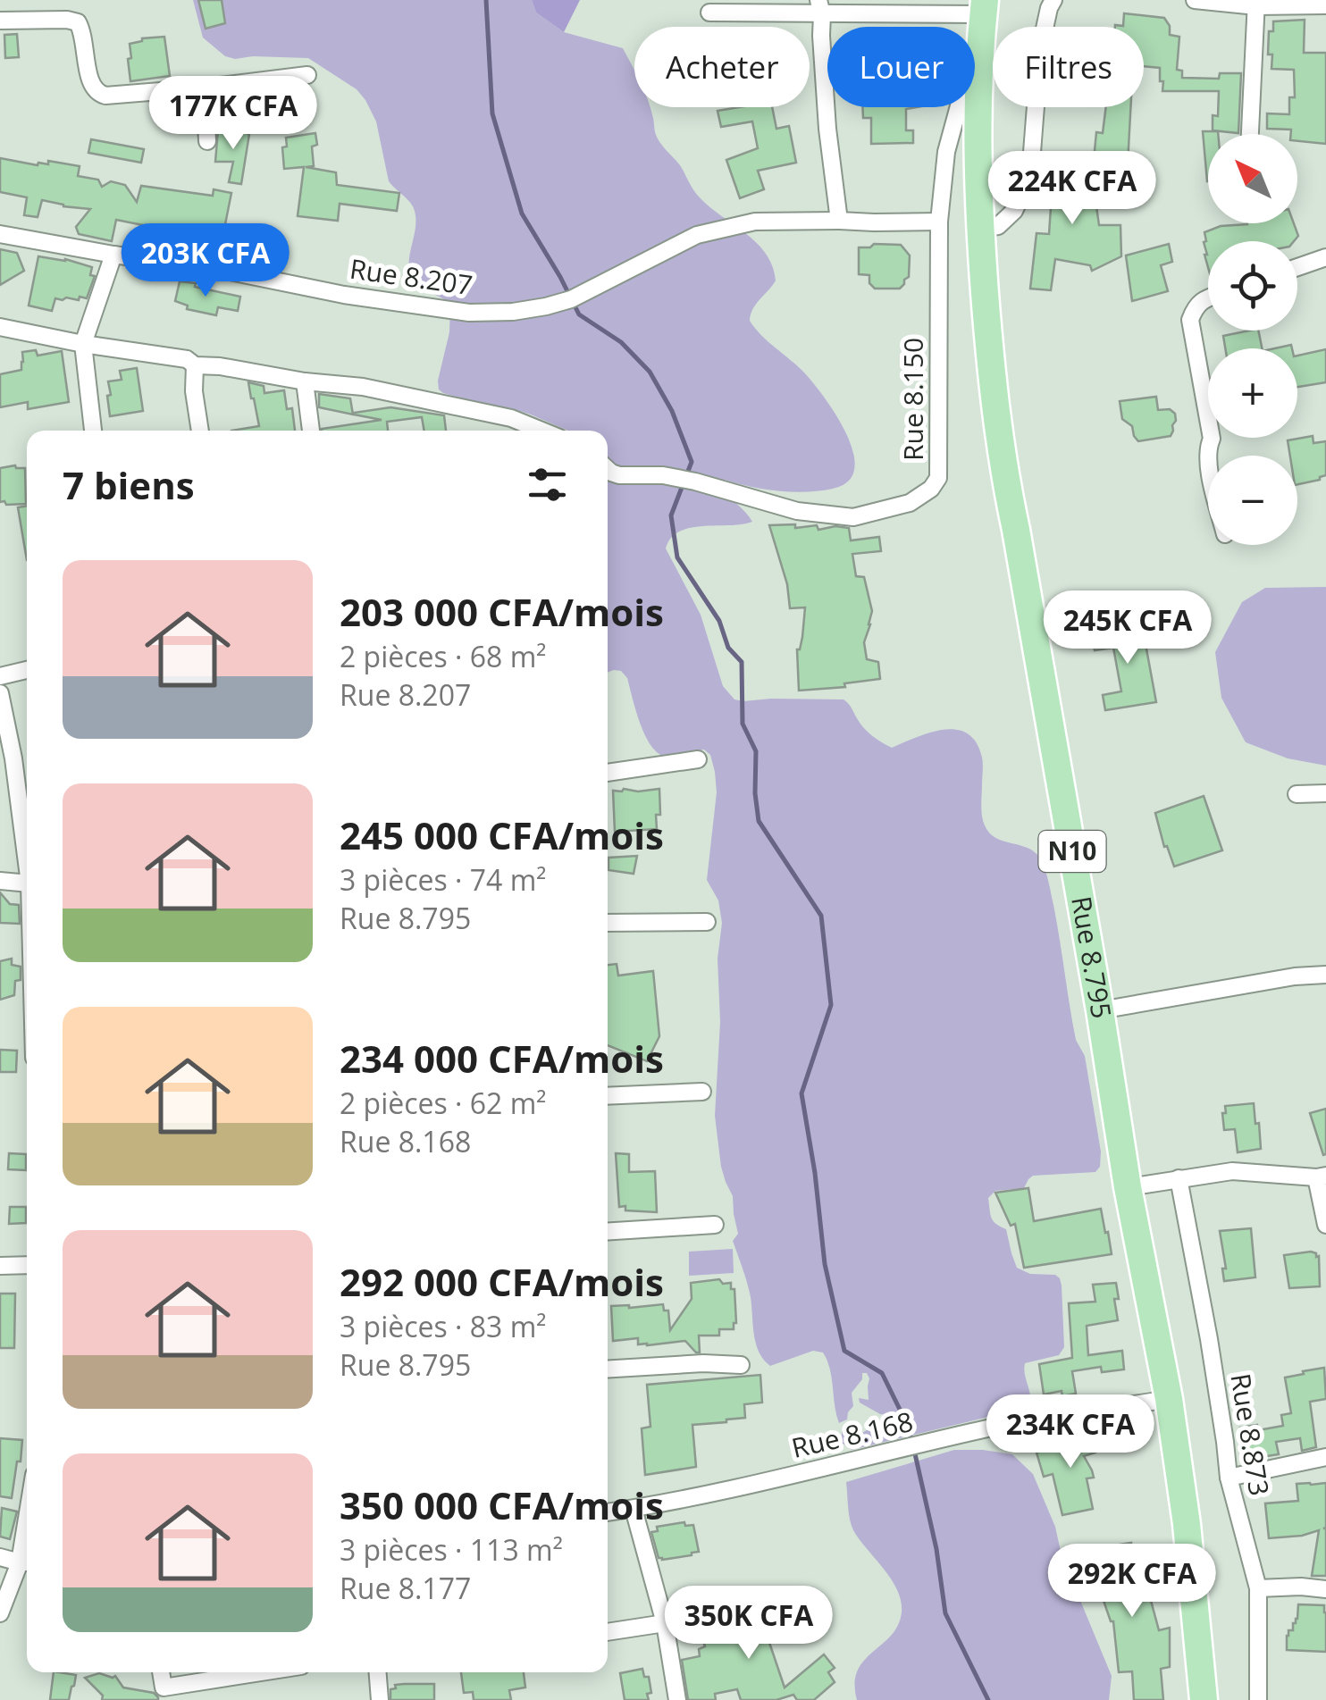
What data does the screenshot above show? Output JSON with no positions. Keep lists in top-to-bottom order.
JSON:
{
  "streets": {
    "highway": ["N10", "Rue 8.795"],
    "street": [
      "Rue 8.207",
      "Rue 8.150",
      "Rue 8.873",
      "Rue 8.168"
    ]
  },
  "crossings": [
    ["Rue 8.207", "Rue 8.150"],
    ["Rue 8.150", "Rue 8.795"],
    ["Rue 8.795", "Rue 8.168"]
  ],
  "north": "top left",
  "page": {
    "chip": ["Acheter", "Louer", "Filtres"],
    "price": [
      "177K CFA",
      "224K CFA",
      "203K CFA",
      "245K CFA",
      "234K CFA",
      "292K CFA",
      "350K CFA"
    ],
    "map_buttons": ["+", "−"],
    "heading": "7 biens",
    "list": [
      {
        "name": "203 000 CFA/mois",
        "note": "2 pièces · 68 m² · Rue 8.207"
      },
      {
        "name": "245 000 CFA/mois",
        "note": "3 pièces · 74 m² · Rue 8.795"
      },
      {
        "name": "234 000 CFA/mois",
        "note": "2 pièces · 62 m² · Rue 8.168"
      },
      {
        "name": "292 000 CFA/mois",
        "note": "3 pièces · 83 m² · Rue 8.795"
      },
      {
        "name": "350 000 CFA/mois",
        "note": "3 pièces · 113 m² · Rue 8.177"
      }
    ]
  }
}
